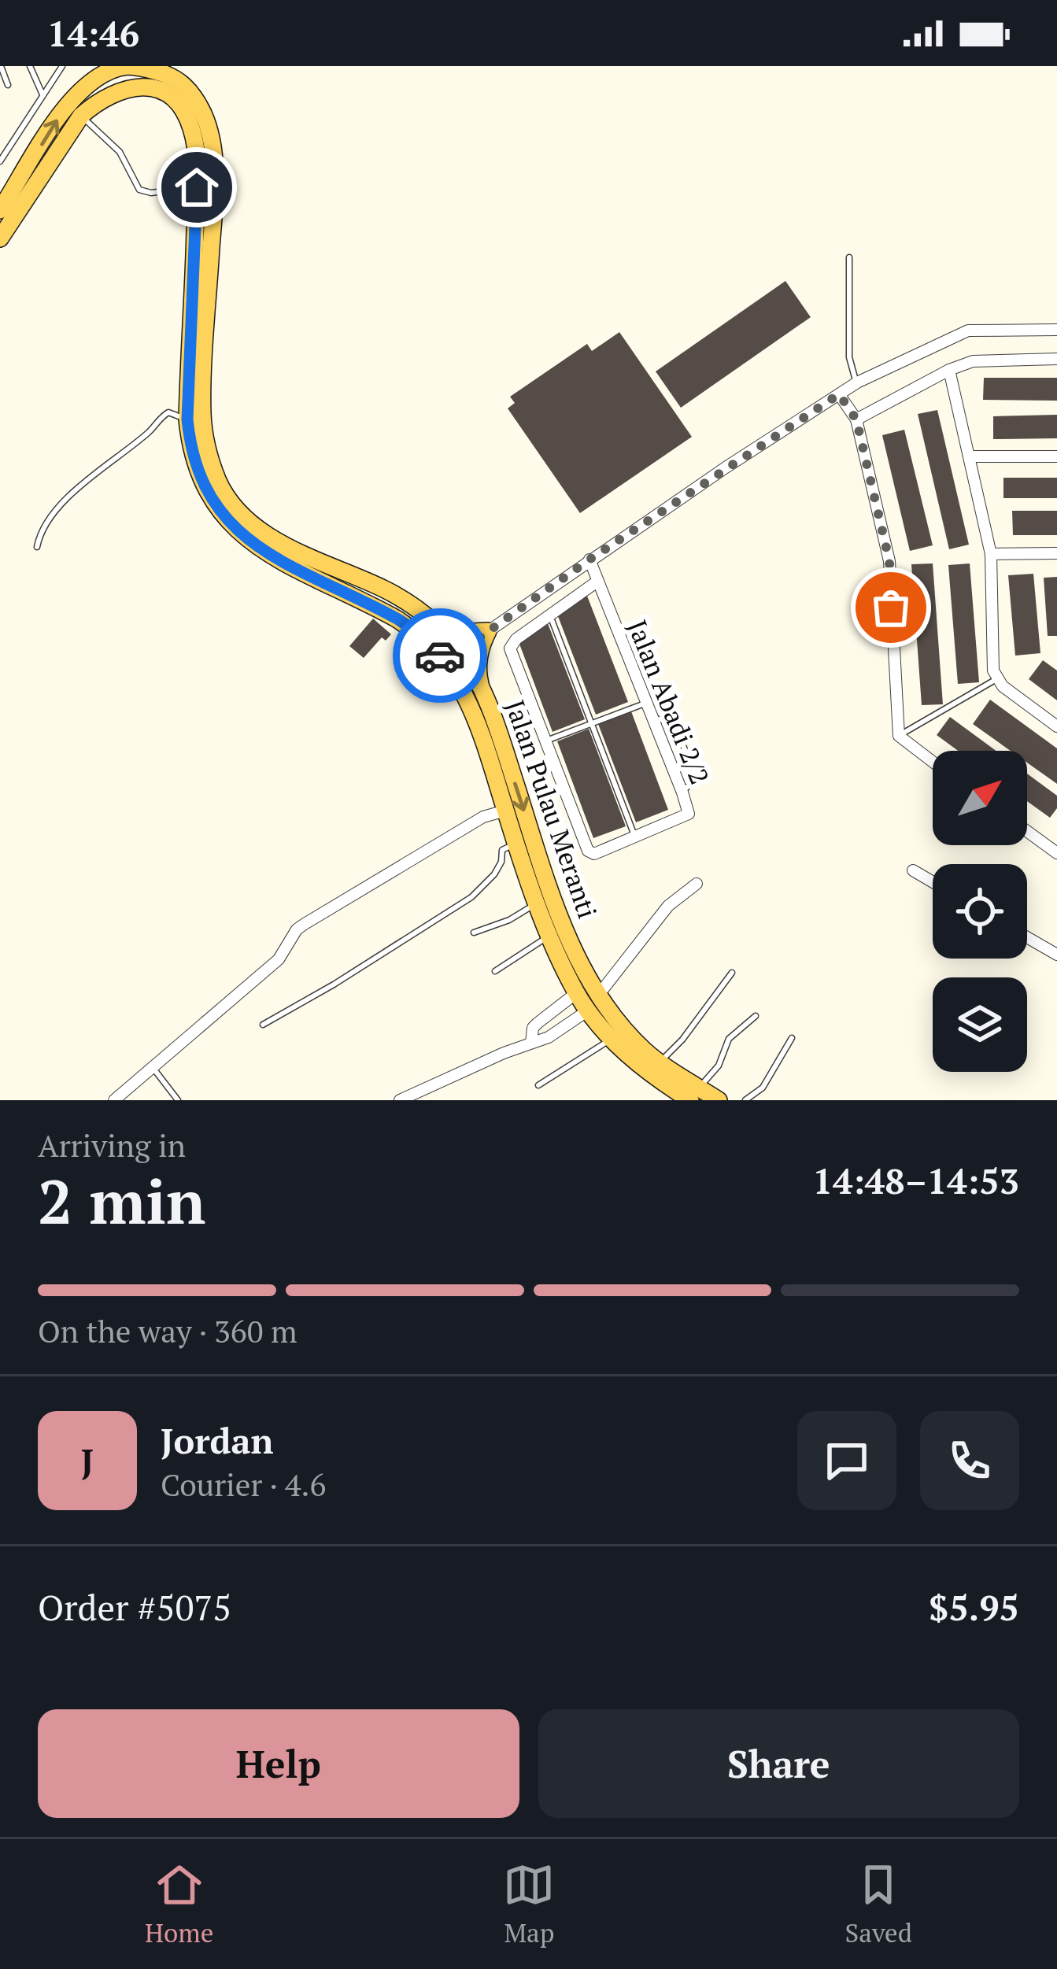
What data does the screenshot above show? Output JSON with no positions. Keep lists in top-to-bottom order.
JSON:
{
  "streets": {
    "main road": ["Jalan Pulau Meranti"],
    "street": ["Jalan Abadi 2/2"]
  },
  "north": "top right",
  "page": {
    "status": "14:46",
    "heading": ["2 min", "Arriving in", "14:48–14:53"],
    "panel": [
      "Jordan",
      "Courier · 4.6",
      "Order #5075",
      "$5.95"
    ],
    "bar": "On the way · 360 m",
    "round": "J",
    "buttons": ["Help", "Share"],
    "tabs": ["Home", "Map", "Saved"]
  }
}
